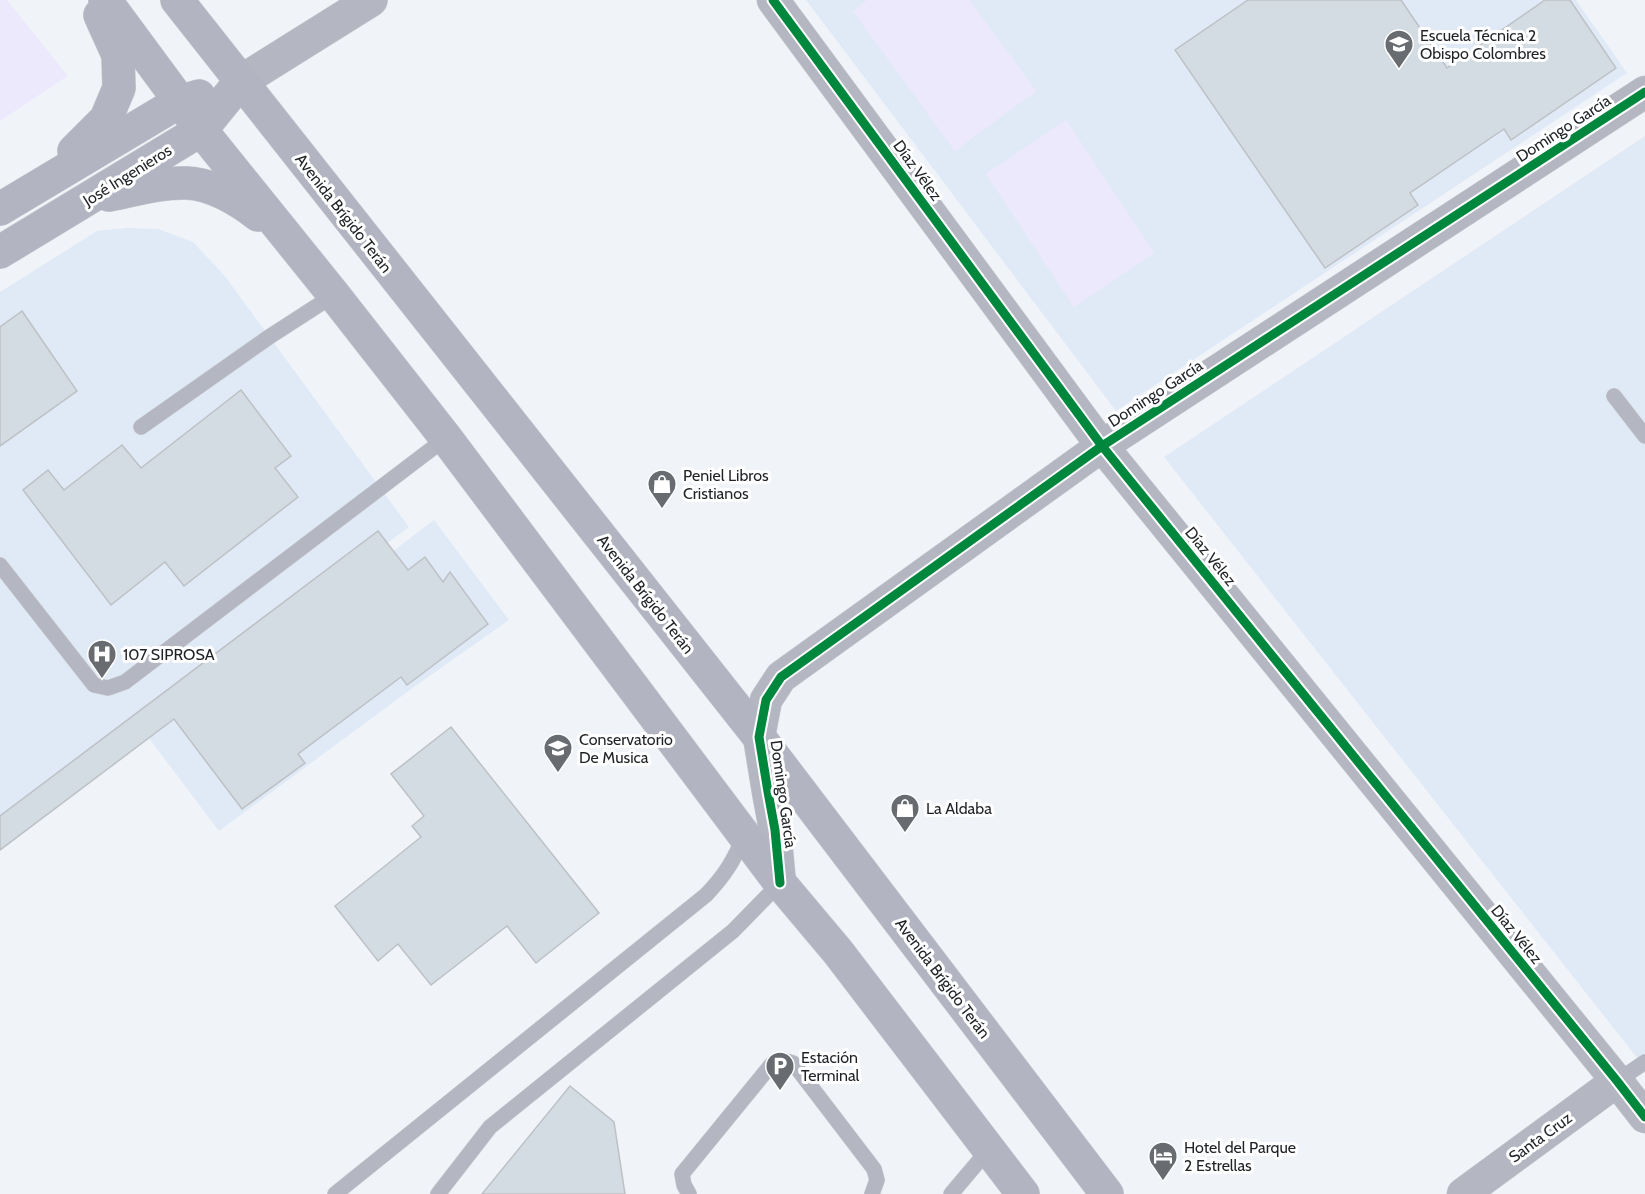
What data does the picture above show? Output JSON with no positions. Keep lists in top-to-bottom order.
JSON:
{
  "streets": {
    "main road": ["José Ingenieros", "Avenida Brígido Terán"],
    "street": ["Domingo García", "Díaz Vélez", "Santa Cruz"]
  },
  "crossings": [
    ["Domingo García", "Díaz Vélez"],
    ["Domingo García", "Avenida Brígido Terán"],
    ["Díaz Vélez", "Santa Cruz"],
    ["José Ingenieros", "Avenida Brígido Terán"]
  ],
  "places": {
    "school or university": ["Escuela Técnica 2 Obispo Colombres", "Conservatorio De Musica"],
    "shop": ["Peniel Libros Cristianos", "La Aldaba"],
    "hospital": ["107 SIPROSA"],
    "parking": ["Estación Terminal"],
    "hotel": ["Hotel del Parque 2 Estrellas"]
  }
}
